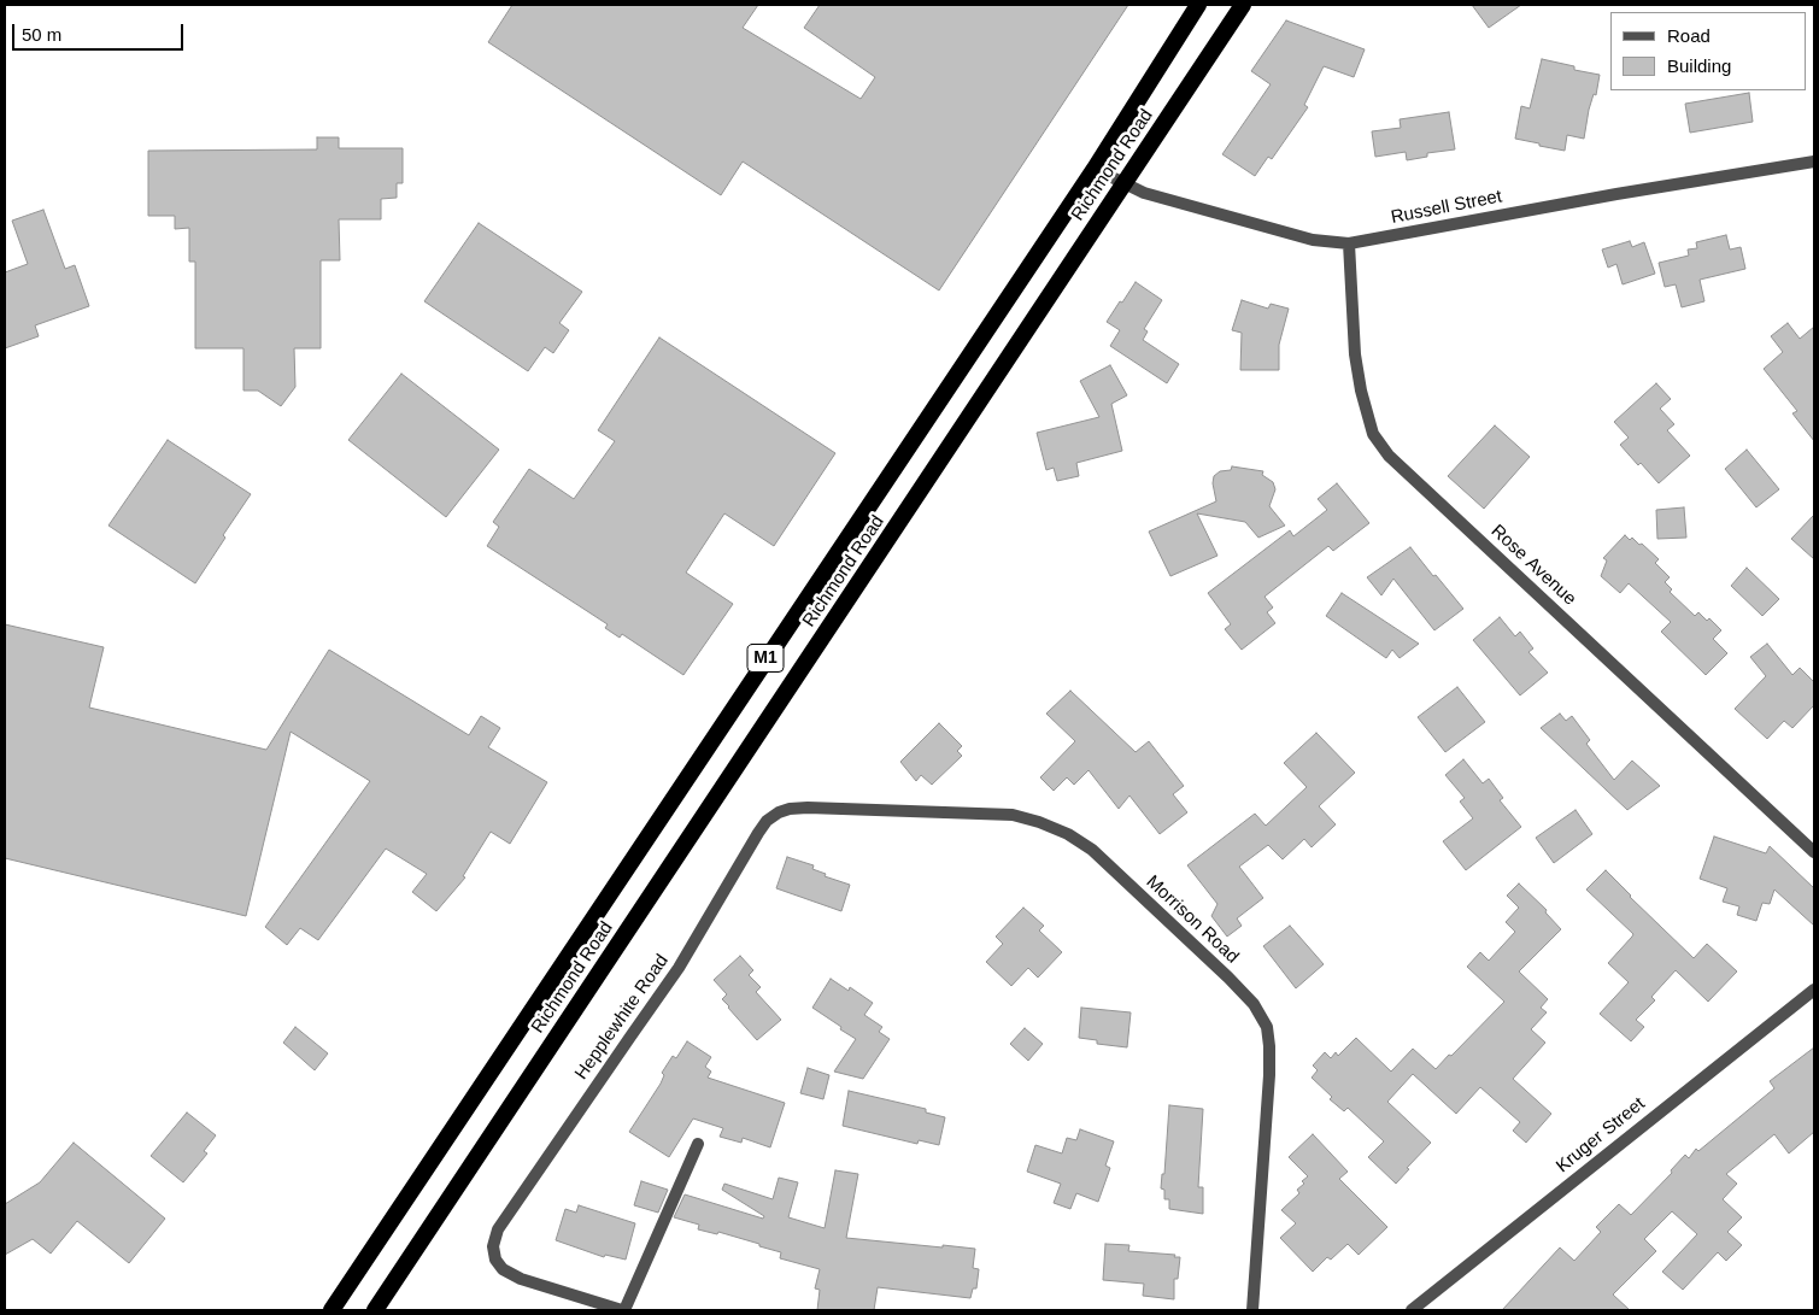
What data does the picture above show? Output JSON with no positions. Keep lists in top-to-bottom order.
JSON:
{
  "streets": {
    "highway": ["Richmond Road", "M1"],
    "street": [
      "Russell Street",
      "Rose Avenue",
      "Morrison Road",
      "Hepplewhite Road",
      "Kruger Street"
    ]
  },
  "crossings": [
    ["Richmond Road", "Russell Street"],
    ["Russell Street", "Rose Avenue"],
    ["Morrison Road", "Hepplewhite Road"]
  ],
  "legend": ["Road", "Building"],
  "scale_bar": "50 m"
}
